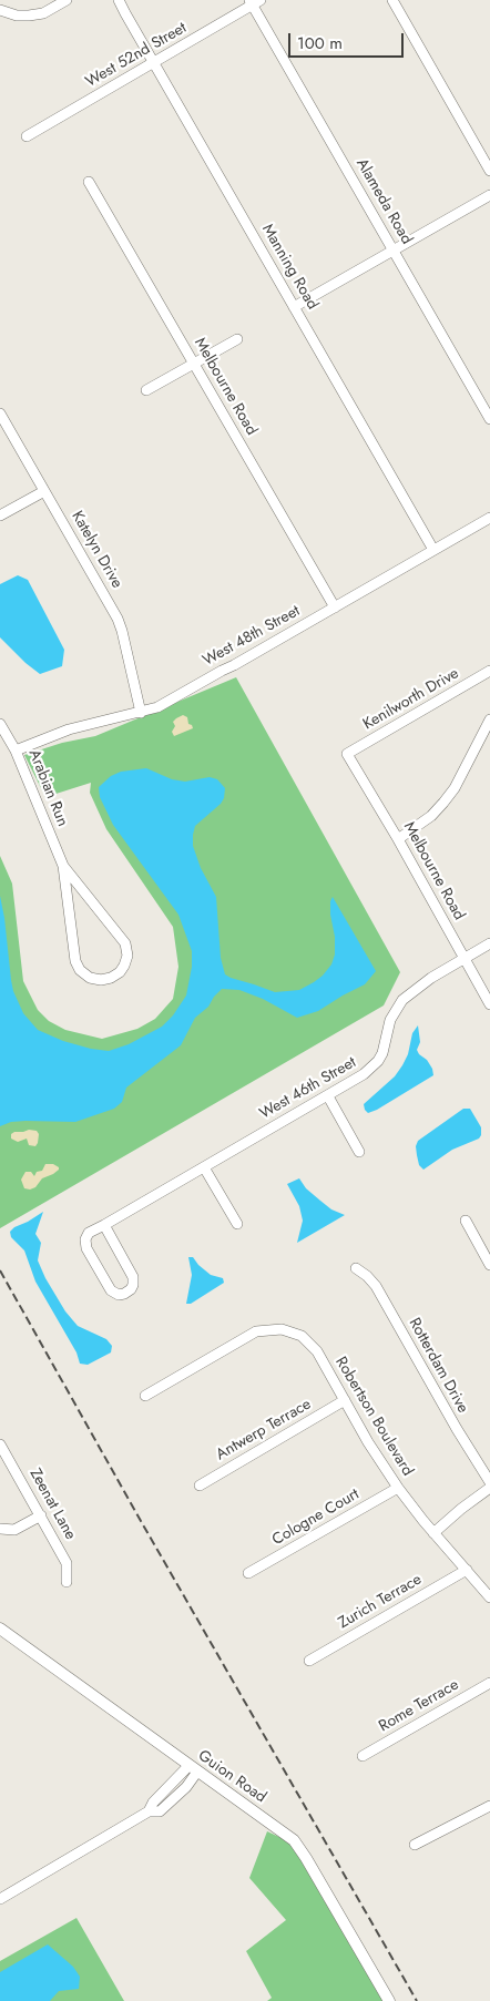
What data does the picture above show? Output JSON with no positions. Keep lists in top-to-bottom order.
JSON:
{
  "streets": {
    "street": [
      "West 52nd Street",
      "Alameda Road",
      "Manning Road",
      "Melbourne Road",
      "Katelyn Drive",
      "West 48th Street",
      "Kenilworth Drive",
      "Arabian Run",
      "West 46th Street",
      "Rotterdam Drive",
      "Robertson Boulevard",
      "Antwerp Terrace",
      "Zeenat Lane",
      "Cologne Court",
      "Zurich Terrace",
      "Rome Terrace",
      "Guion Road"
    ]
  },
  "crossings": [
    ["West 52nd Street", "Alameda Road"],
    ["West 52nd Street", "Manning Road"],
    ["Manning Road", "West 48th Street"],
    ["Melbourne Road", "West 48th Street"],
    ["Melbourne Road", "Kenilworth Drive"],
    ["Melbourne Road", "West 46th Street"],
    ["Katelyn Drive", "West 48th Street"],
    ["West 48th Street", "Arabian Run"],
    ["Robertson Boulevard", "Antwerp Terrace"],
    ["Robertson Boulevard", "Cologne Court"],
    ["Robertson Boulevard", "Zurich Terrace"]
  ],
  "scale_bar": "100 m"
}
